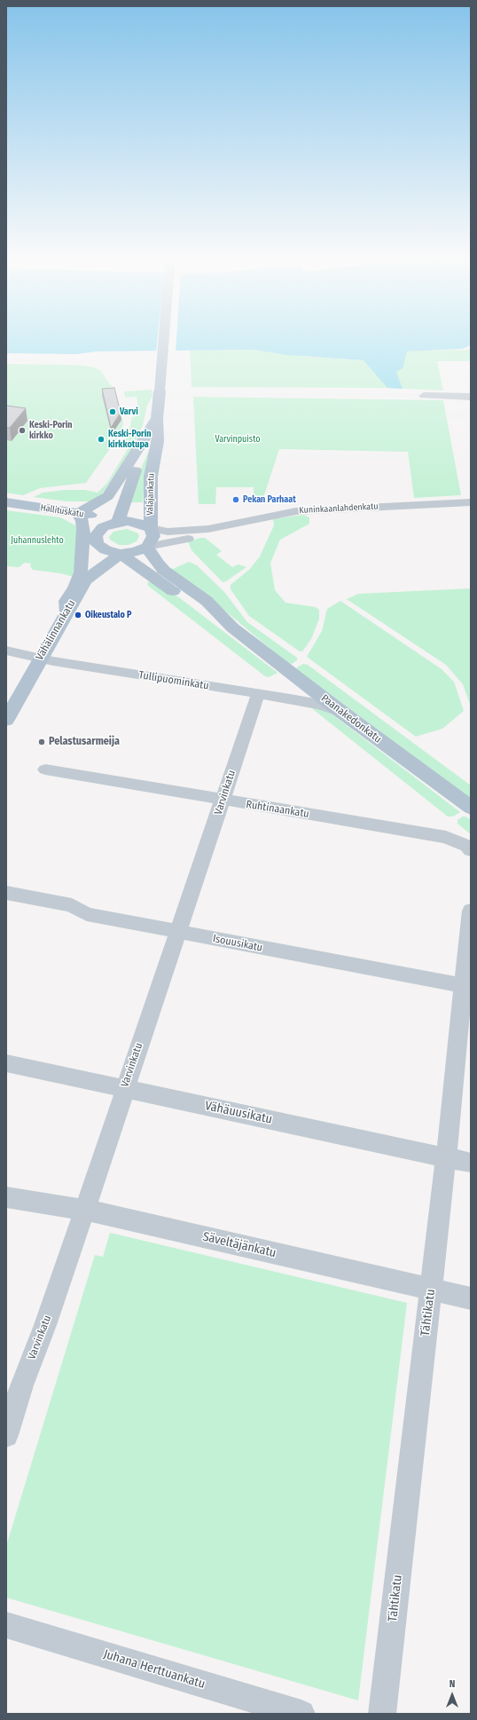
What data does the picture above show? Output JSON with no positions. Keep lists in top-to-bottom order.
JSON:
{
  "streets": {
    "main road": [
      "Valajankatu",
      "Hallituskatu",
      "Vähälinnankatu",
      "Paanakedonkatu"
    ],
    "street": [
      "Kuninkaanlahdenkatu",
      "Tullipuominkatu",
      "Varvinkatu",
      "Ruhtinaankatu",
      "Isouusikatu",
      "Vähäuusikatu",
      "Säveltäjänkatu",
      "Tähtikatu",
      "Juhana Herttuankatu"
    ]
  },
  "crossings": [
    ["Valajankatu", "Kuninkaanlahdenkatu"],
    ["Valajankatu", "Hallituskatu"],
    ["Valajankatu", "Paanakedonkatu"],
    ["Kuninkaanlahdenkatu", "Paanakedonkatu"],
    ["Vähälinnankatu", "Tullipuominkatu"],
    ["Vähälinnankatu", "Paanakedonkatu"],
    ["Tullipuominkatu", "Paanakedonkatu"],
    ["Tullipuominkatu", "Varvinkatu"],
    ["Varvinkatu", "Ruhtinaankatu"],
    ["Varvinkatu", "Isouusikatu"],
    ["Varvinkatu", "Vähäuusikatu"],
    ["Varvinkatu", "Säveltäjänkatu"],
    ["Isouusikatu", "Tähtikatu"],
    ["Vähäuusikatu", "Tähtikatu"],
    ["Säveltäjänkatu", "Tähtikatu"]
  ],
  "parks": ["Varvinpuisto", "Juhannuslehto"],
  "places": [
    "Varvi",
    "Keski-Porin kirkko",
    "Keski-Porin kirkkotupa",
    "Pekan Parhaat",
    "Oikeustalo P",
    "Pelastusarmeija"
  ],
  "north": "top"
}
